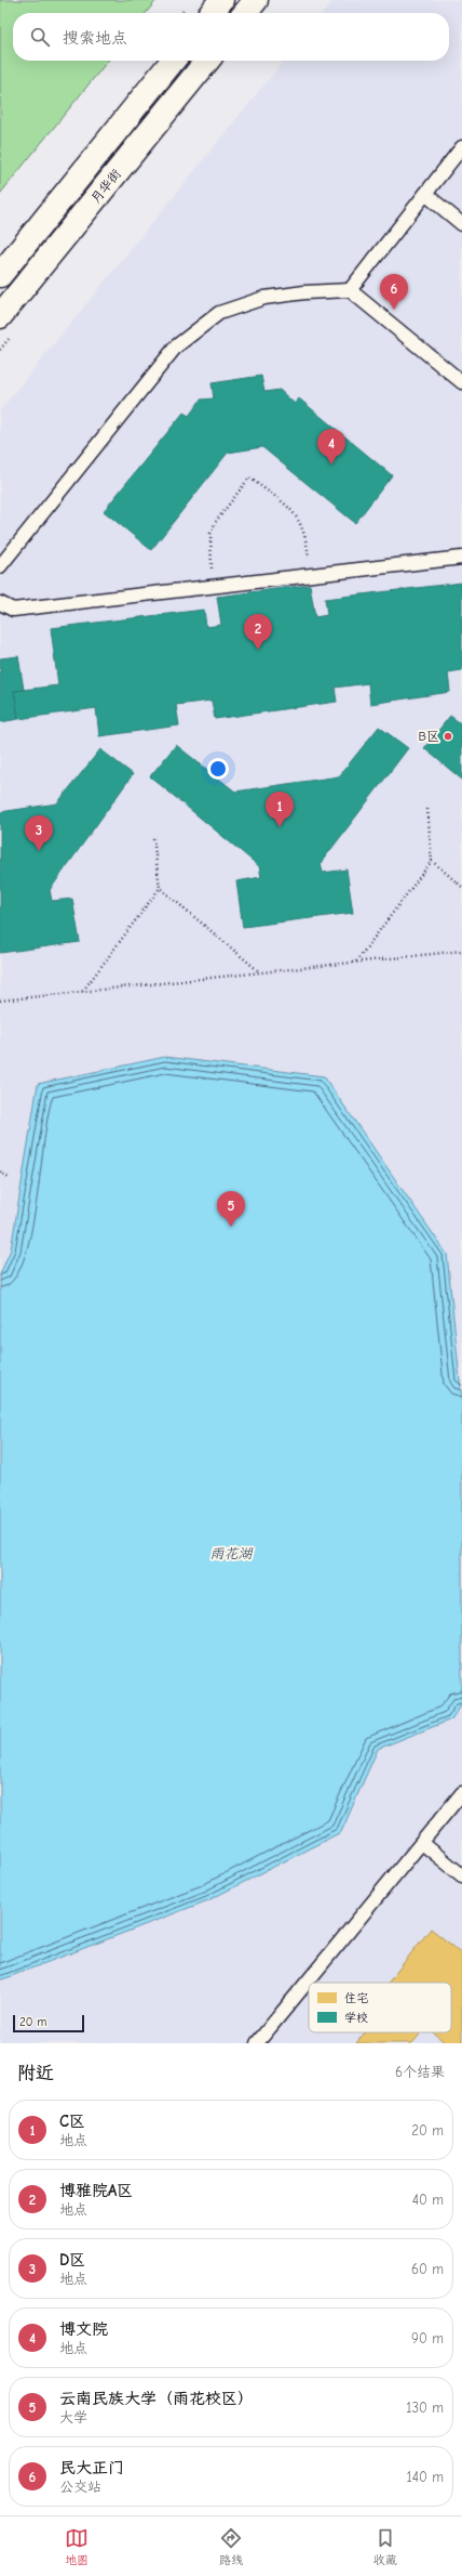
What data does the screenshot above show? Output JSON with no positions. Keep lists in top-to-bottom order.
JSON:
{
  "streets": {
    "street": ["月华街"]
  },
  "water": ["雨花湖"],
  "places": ["B区"],
  "legend": ["住宅", "学校"],
  "scale_bar": "20 m",
  "page": {
    "search": "搜索地点",
    "pins": [
      "6",
      "4",
      "2",
      "1",
      "3",
      "5"
    ],
    "scale": "20 m",
    "heading": ["附近", "6个结果"],
    "list": [
      {
        "mark": "1",
        "name": "C区",
        "note": "地点",
        "value": "20 m"
      },
      {
        "mark": "2",
        "name": "博雅院A区",
        "note": "地点",
        "value": "40 m"
      },
      {
        "mark": "3",
        "name": "D区",
        "note": "地点",
        "value": "60 m"
      },
      {
        "mark": "4",
        "name": "博文院",
        "note": "地点",
        "value": "90 m"
      },
      {
        "mark": "5",
        "name": "云南民族大学（雨花校区）",
        "note": "大学",
        "value": "130 m"
      },
      {
        "mark": "6",
        "name": "民大正门",
        "note": "公交站",
        "value": "140 m"
      }
    ],
    "nav": ["地图", "路线", "收藏"]
  }
}
